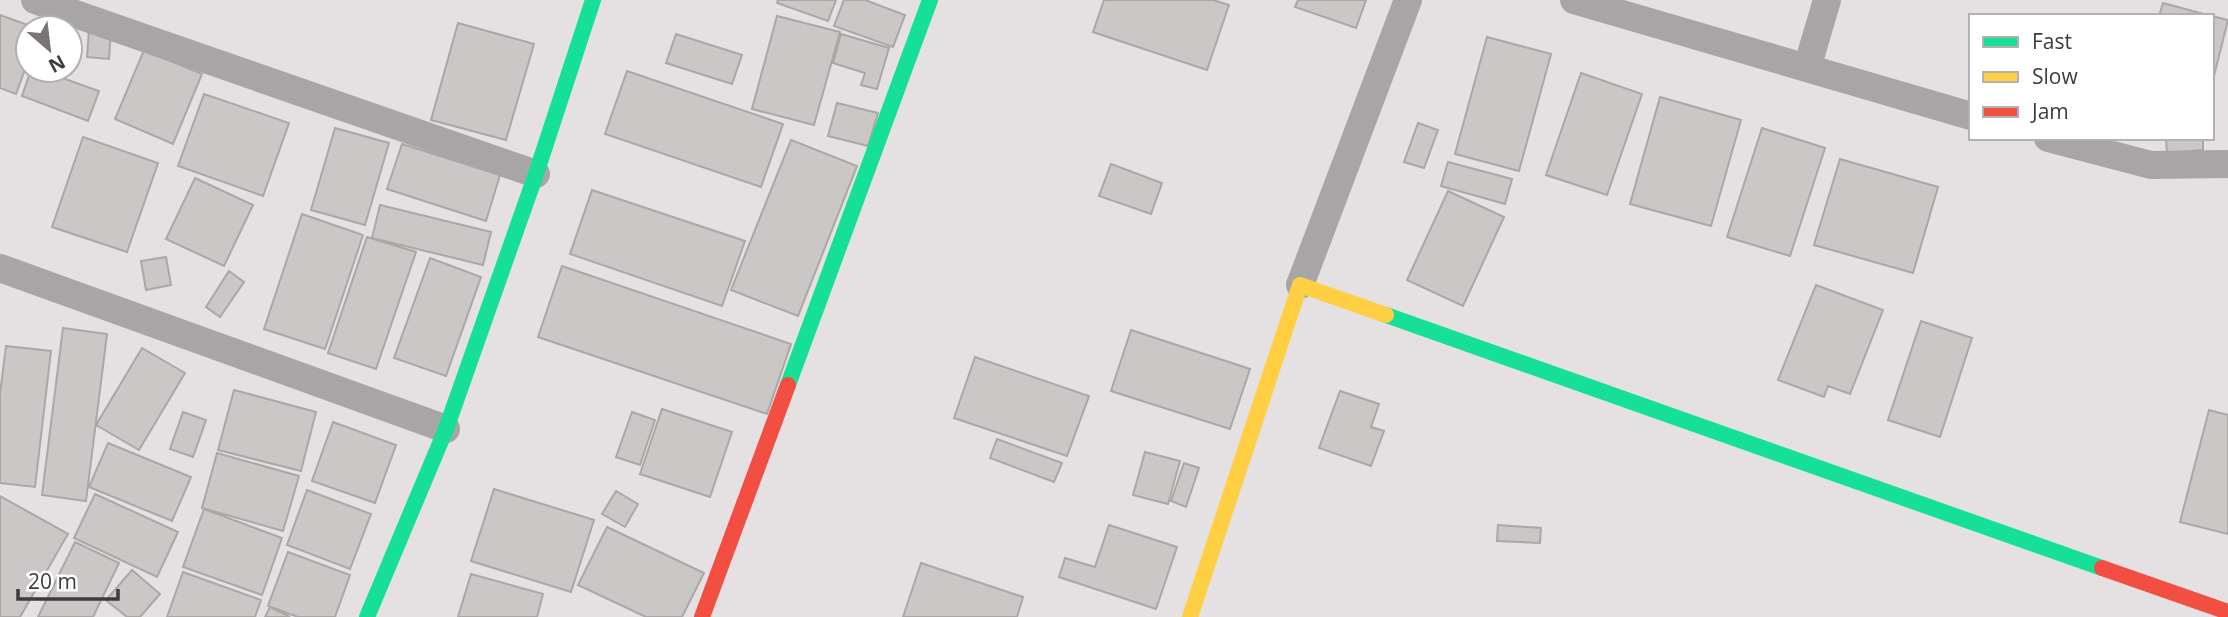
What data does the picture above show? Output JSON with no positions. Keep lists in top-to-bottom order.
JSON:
{
  "legend": ["Fast", "Slow", "Jam"],
  "scale_bar": "20 m",
  "north": "bottom right"
}
